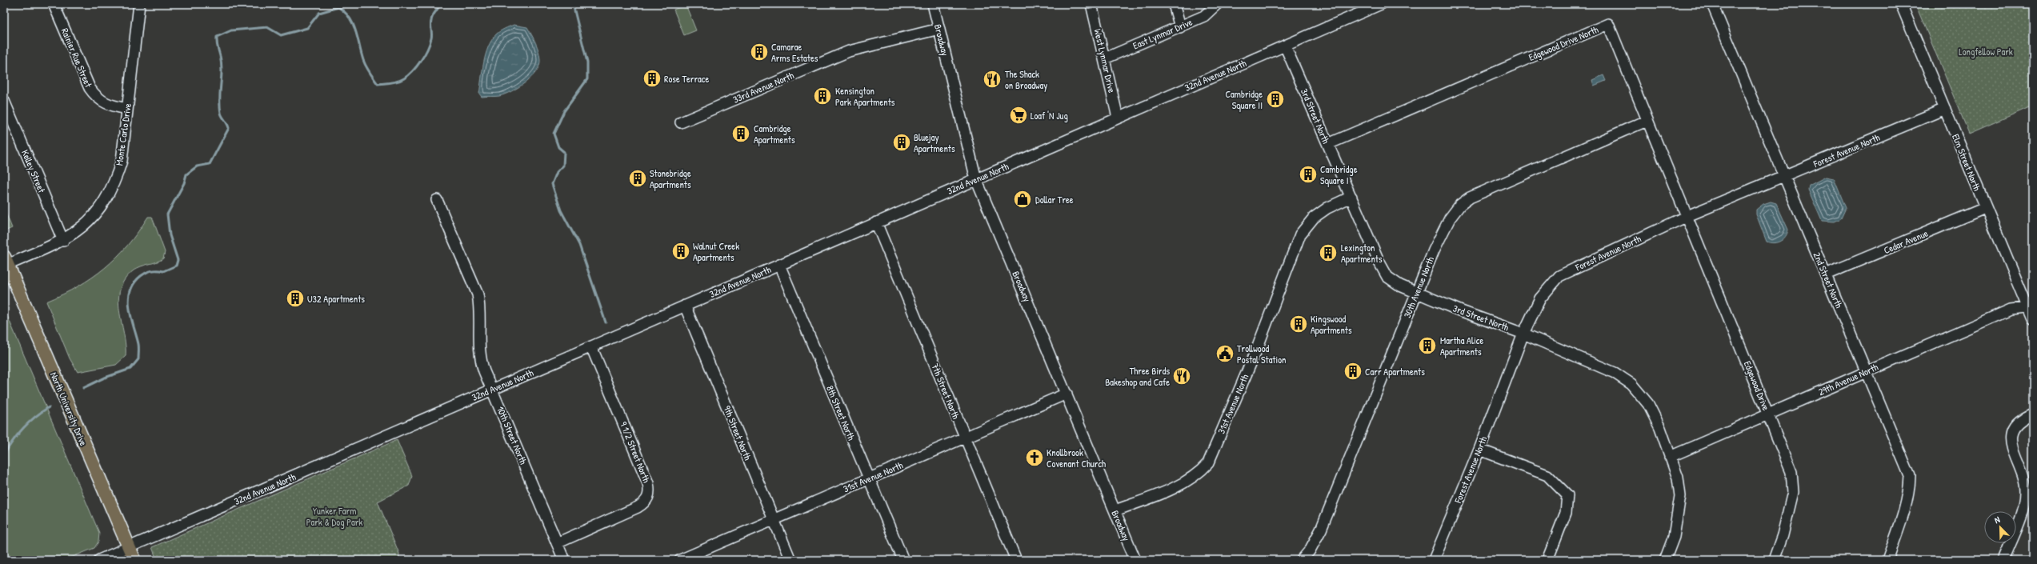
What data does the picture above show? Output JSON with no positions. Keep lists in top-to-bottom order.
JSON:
{
  "streets": {
    "main road": ["North University Drive"],
    "street": [
      "East Lynmar Drive",
      "Broadway",
      "Edgewood Drive North",
      "Rainier Rue Street",
      "West Lynmar Drive",
      "32nd Avenue North",
      "33rd Avenue North",
      "3rd Street North",
      "Monte Carlo Drive",
      "Forest Avenue North",
      "Elm Street North",
      "Kelley Street",
      "Cedar Avenue",
      "2nd Street North",
      "30th Avenue North",
      "29th Avenue North",
      "Edgewood Drive",
      "7th Street North",
      "31st Avenue North",
      "8th Street North",
      "9th Street North",
      "10th Street North",
      "9 1/2 Street North"
    ]
  },
  "crossings": [
    ["East Lynmar Drive", "West Lynmar Drive"],
    ["Broadway", "32nd Avenue North"],
    ["Broadway", "33rd Avenue North"],
    ["Broadway", "31st Avenue North"],
    ["Edgewood Drive North", "3rd Street North"],
    ["Edgewood Drive North", "Forest Avenue North"],
    ["Edgewood Drive North", "30th Avenue North"],
    ["Edgewood Drive North", "Edgewood Drive"],
    ["Rainier Rue Street", "Monte Carlo Drive"],
    ["West Lynmar Drive", "32nd Avenue North"],
    ["32nd Avenue North", "3rd Street North"],
    ["32nd Avenue North", "7th Street North"],
    ["32nd Avenue North", "North University Drive"],
    ["32nd Avenue North", "8th Street North"],
    ["32nd Avenue North", "9th Street North"],
    ["32nd Avenue North", "10th Street North"],
    ["32nd Avenue North", "9 1/2 Street North"],
    ["3rd Street North", "Forest Avenue North"],
    ["3rd Street North", "30th Avenue North"],
    ["3rd Street North", "29th Avenue North"],
    ["3rd Street North", "31st Avenue North"],
    ["Monte Carlo Drive", "Kelley Street"],
    ["Monte Carlo Drive", "North University Drive"],
    ["Forest Avenue North", "Elm Street North"],
    ["Forest Avenue North", "2nd Street North"],
    ["Forest Avenue North", "Edgewood Drive"],
    ["Elm Street North", "Cedar Avenue"],
    ["Elm Street North", "29th Avenue North"],
    ["Cedar Avenue", "2nd Street North"],
    ["2nd Street North", "29th Avenue North"],
    ["29th Avenue North", "Edgewood Drive"],
    ["7th Street North", "31st Avenue North"],
    ["31st Avenue North", "8th Street North"],
    ["31st Avenue North", "9th Street North"],
    ["10th Street North", "9 1/2 Street North"]
  ],
  "parks": ["Longfellow Park", "Yunker Farm Park & Dog Park"],
  "places": {
    "building": [
      "Camarae Arms Estates",
      "Rose Terrace",
      "Kensington Park Apartments",
      "Cambridge Square II",
      "Cambridge Apartments",
      "Bluejay Apartments",
      "Cambridge Square I",
      "Stonebridge Apartments",
      "Walnut Creek Apartments",
      "Lexington Apartments",
      "U32 Apartments",
      "Kingswood Apartments",
      "Martha Alice Apartments",
      "Carr Apartments"
    ],
    "restaurant": ["The Shack on Broadway", "Three Birds Bakeshop and Cafe"],
    "supermarket": ["Loaf 'N Jug"],
    "shop": ["Dollar Tree"],
    "public building": ["Trollwood Postal Station"],
    "church": ["Knollbrook Covenant Church"]
  },
  "north": "top left"
}
